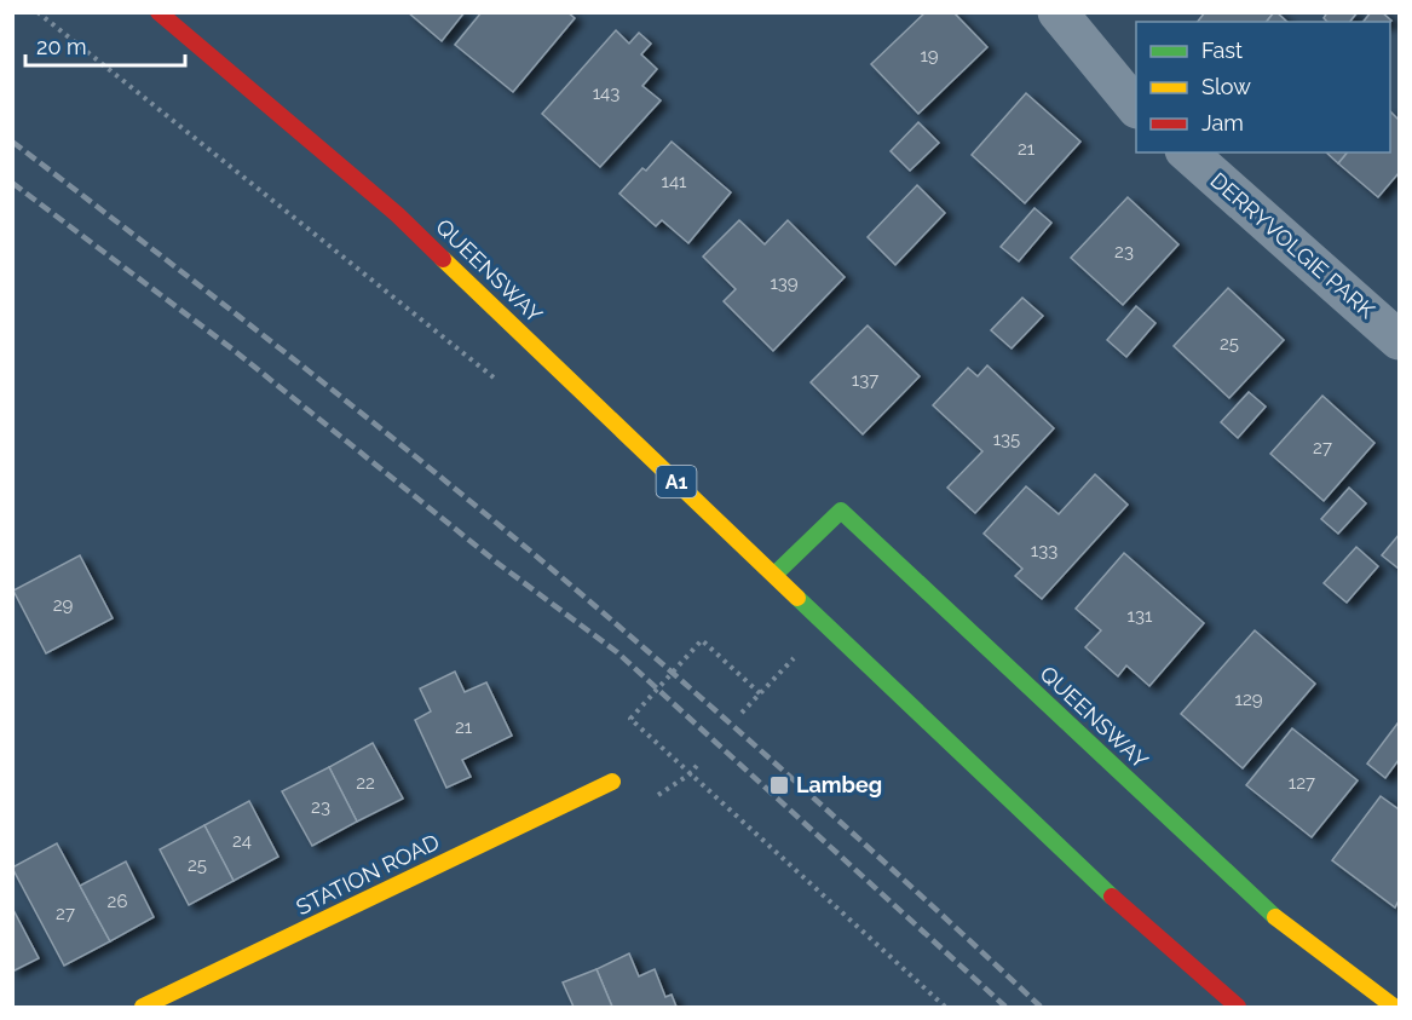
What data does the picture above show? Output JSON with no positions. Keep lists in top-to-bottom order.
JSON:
{
  "streets": {
    "main road": ["QUEENSWAY", "A1", "STATION ROAD"],
    "street": ["DERRYVOLGIE PARK"]
  },
  "places": {
    "transit": ["Lambeg"]
  },
  "house_numbers": [
    "19",
    "143",
    "21",
    "141",
    "23",
    "139",
    "25",
    "137",
    "135",
    "27",
    "133",
    "29",
    "131",
    "129",
    "21",
    "22",
    "127",
    "23",
    "24",
    "25",
    "26",
    "27"
  ],
  "legend": ["Fast", "Slow", "Jam"],
  "scale_bar": "20 m"
}
